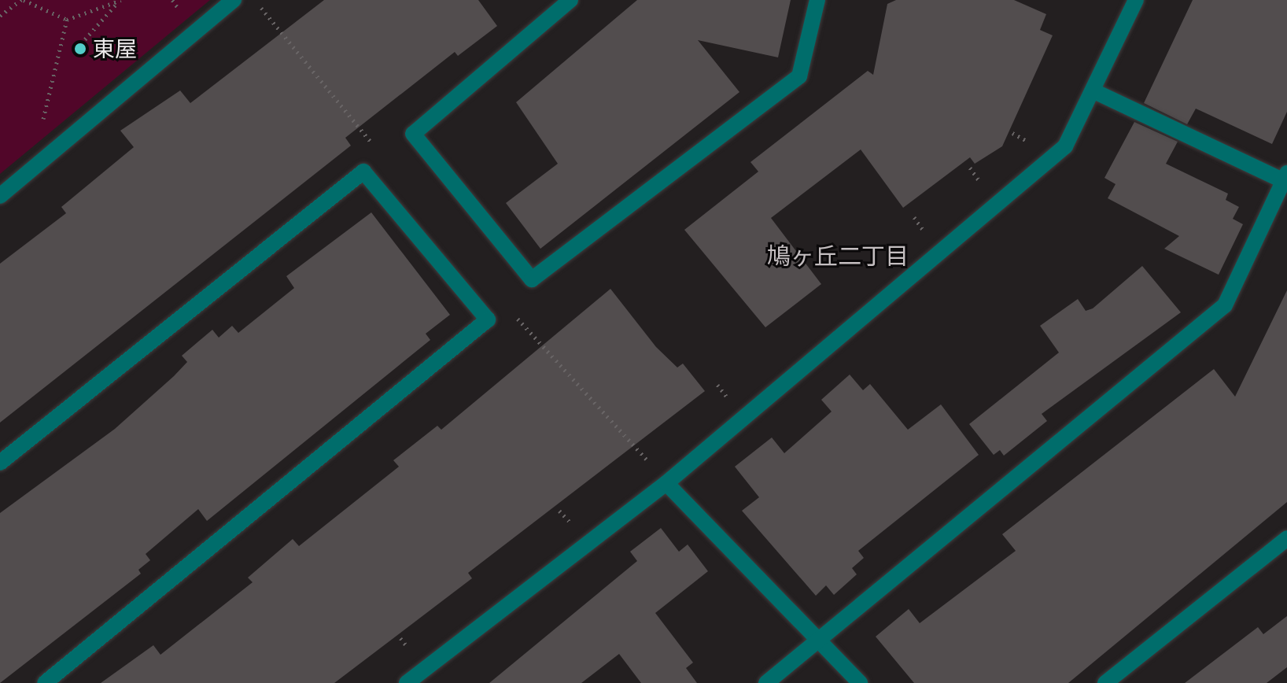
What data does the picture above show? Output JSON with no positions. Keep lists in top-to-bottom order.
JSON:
{
  "districts": ["鳩ヶ丘二丁目"],
  "places": ["東屋"]
}
